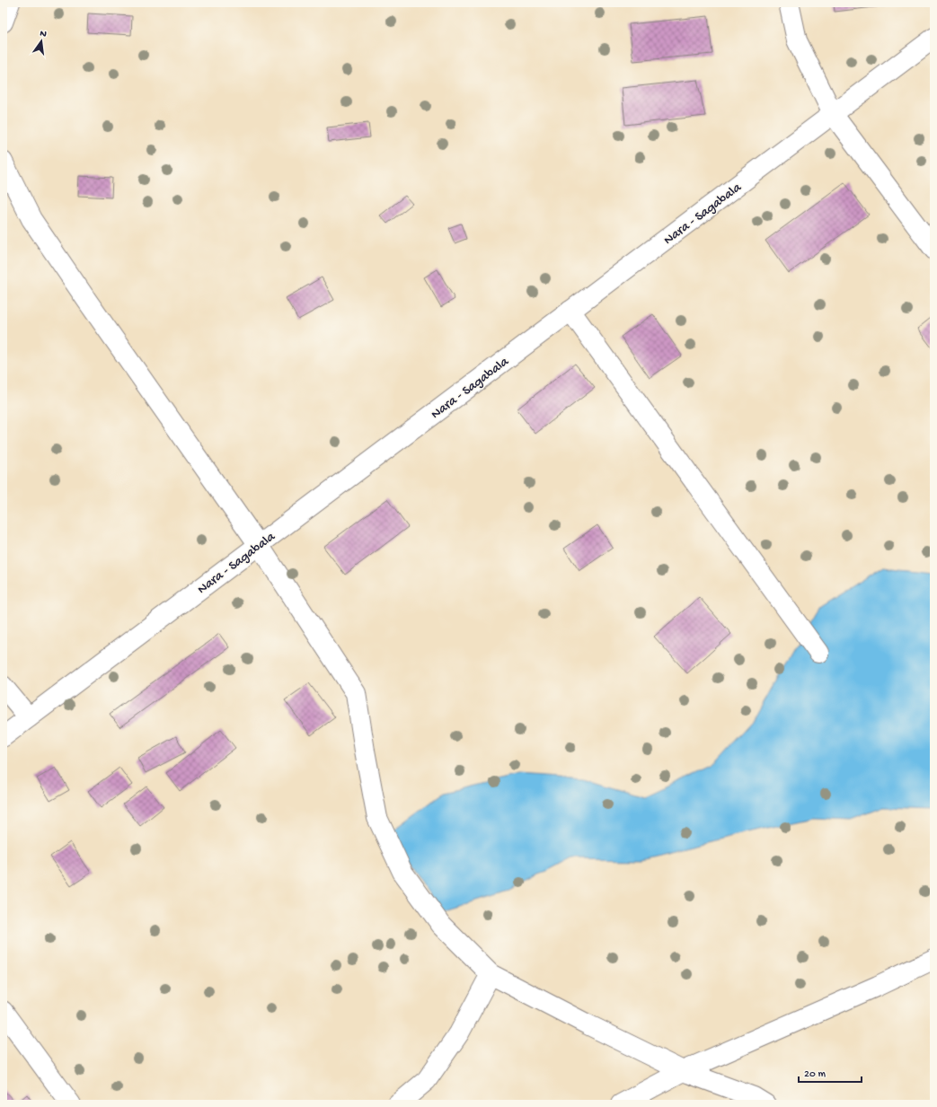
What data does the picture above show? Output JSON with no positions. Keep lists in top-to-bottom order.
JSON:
{
  "streets": {
    "street": ["Nara - Sagabala"]
  },
  "scale_bar": "20 m",
  "north": "top"
}
